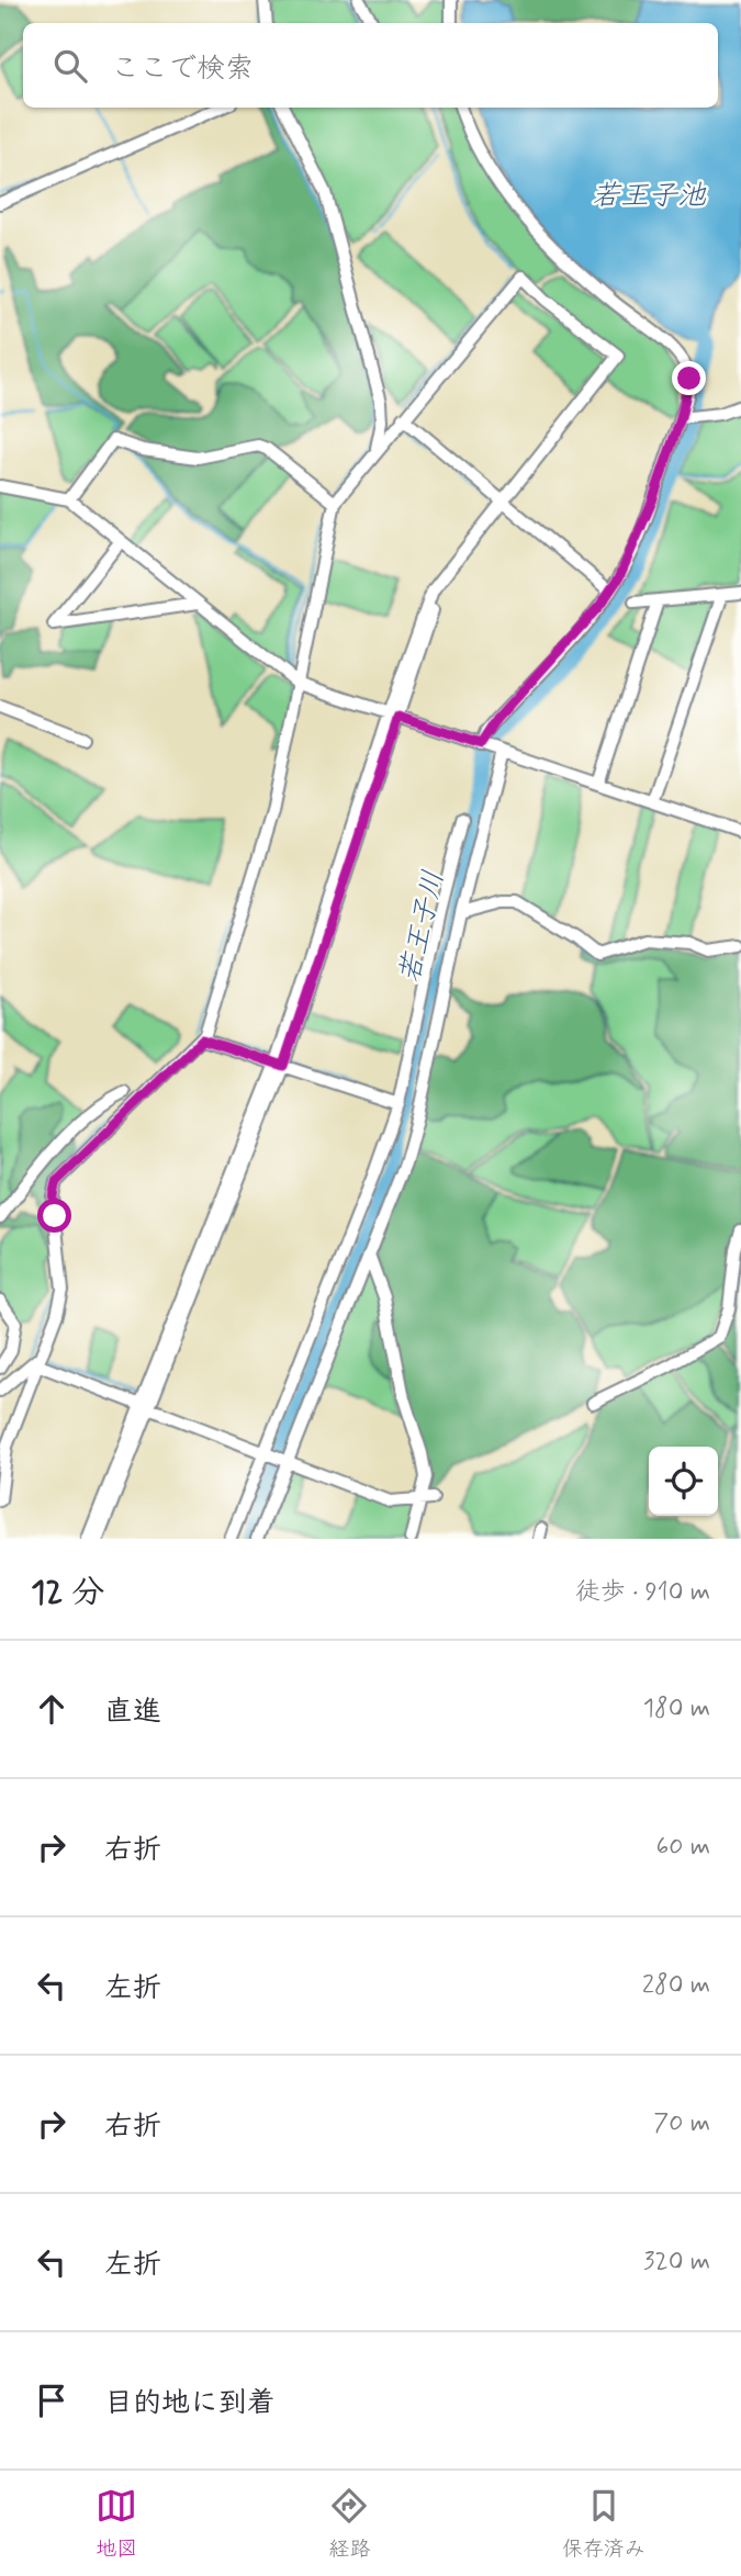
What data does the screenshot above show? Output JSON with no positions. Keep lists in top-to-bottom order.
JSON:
{
  "water": ["若王子池", "若王子川"],
  "page": {
    "search": "ここで検索",
    "heading": ["12 分", "徒歩 · 910 m"],
    "list": [
      ["直進", "180 m"],
      ["右折", "60 m"],
      ["左折", "280 m"],
      ["右折", "70 m"],
      ["左折", "320 m"],
      "目的地に到着"
    ],
    "nav": ["地図", "経路", "保存済み"]
  }
}
